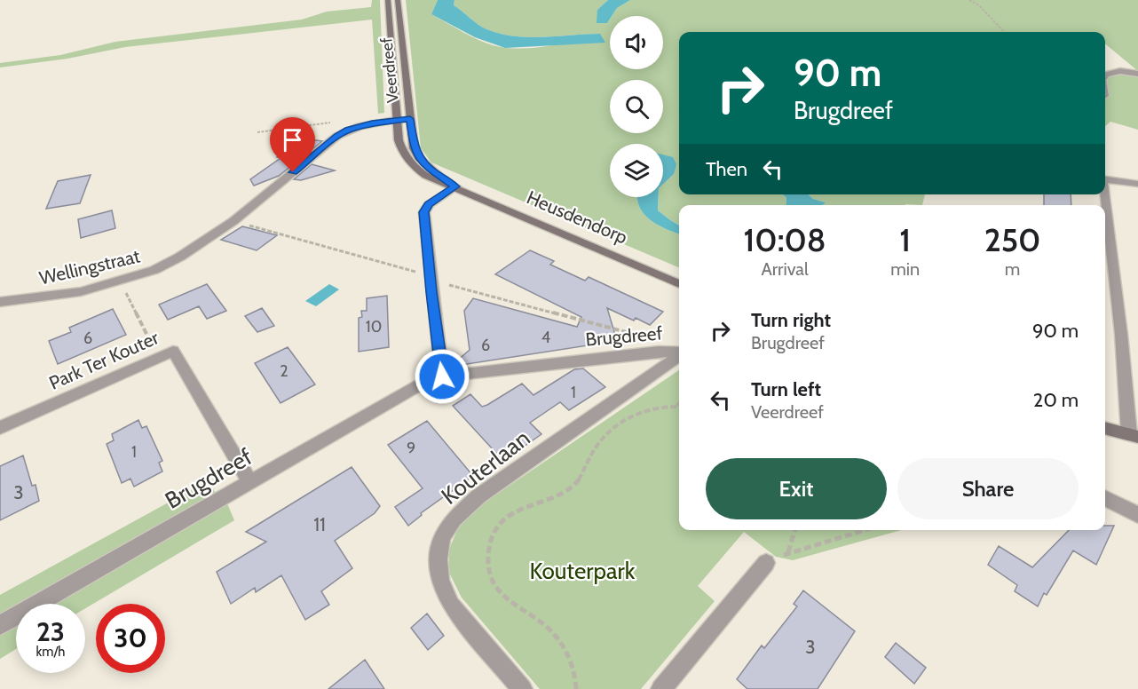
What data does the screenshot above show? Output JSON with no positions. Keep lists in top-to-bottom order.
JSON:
{
  "streets": {
    "main road": ["Veerdreef", "Heusdendorp"],
    "street": [
      "Wellingstraat",
      "Brugdreef",
      "Park Ter Kouter",
      "Kouterlaan"
    ]
  },
  "crossings": [
    ["Veerdreef", "Heusdendorp"],
    ["Veerdreef", "Wellingstraat"],
    ["Brugdreef", "Park Ter Kouter"]
  ],
  "parks": ["Kouterpark"],
  "house_numbers": [
    "10",
    "4",
    "6",
    "6",
    "2",
    "1",
    "9",
    "1",
    "3",
    "11",
    "3"
  ],
  "page": {
    "turn": ["90 m", "Brugdreef"],
    "then": "Then",
    "eta": [
      "10:08",
      "Arrival",
      "1",
      "min",
      "250",
      "m"
    ],
    "list": [
      {
        "name": "Turn right",
        "note": "Brugdreef",
        "value": "90 m"
      },
      {
        "name": "Turn left",
        "note": "Veerdreef",
        "value": "20 m"
      }
    ],
    "buttons": ["Exit", "Share"],
    "speed": "23 km/h",
    "limit": "30"
  }
}
